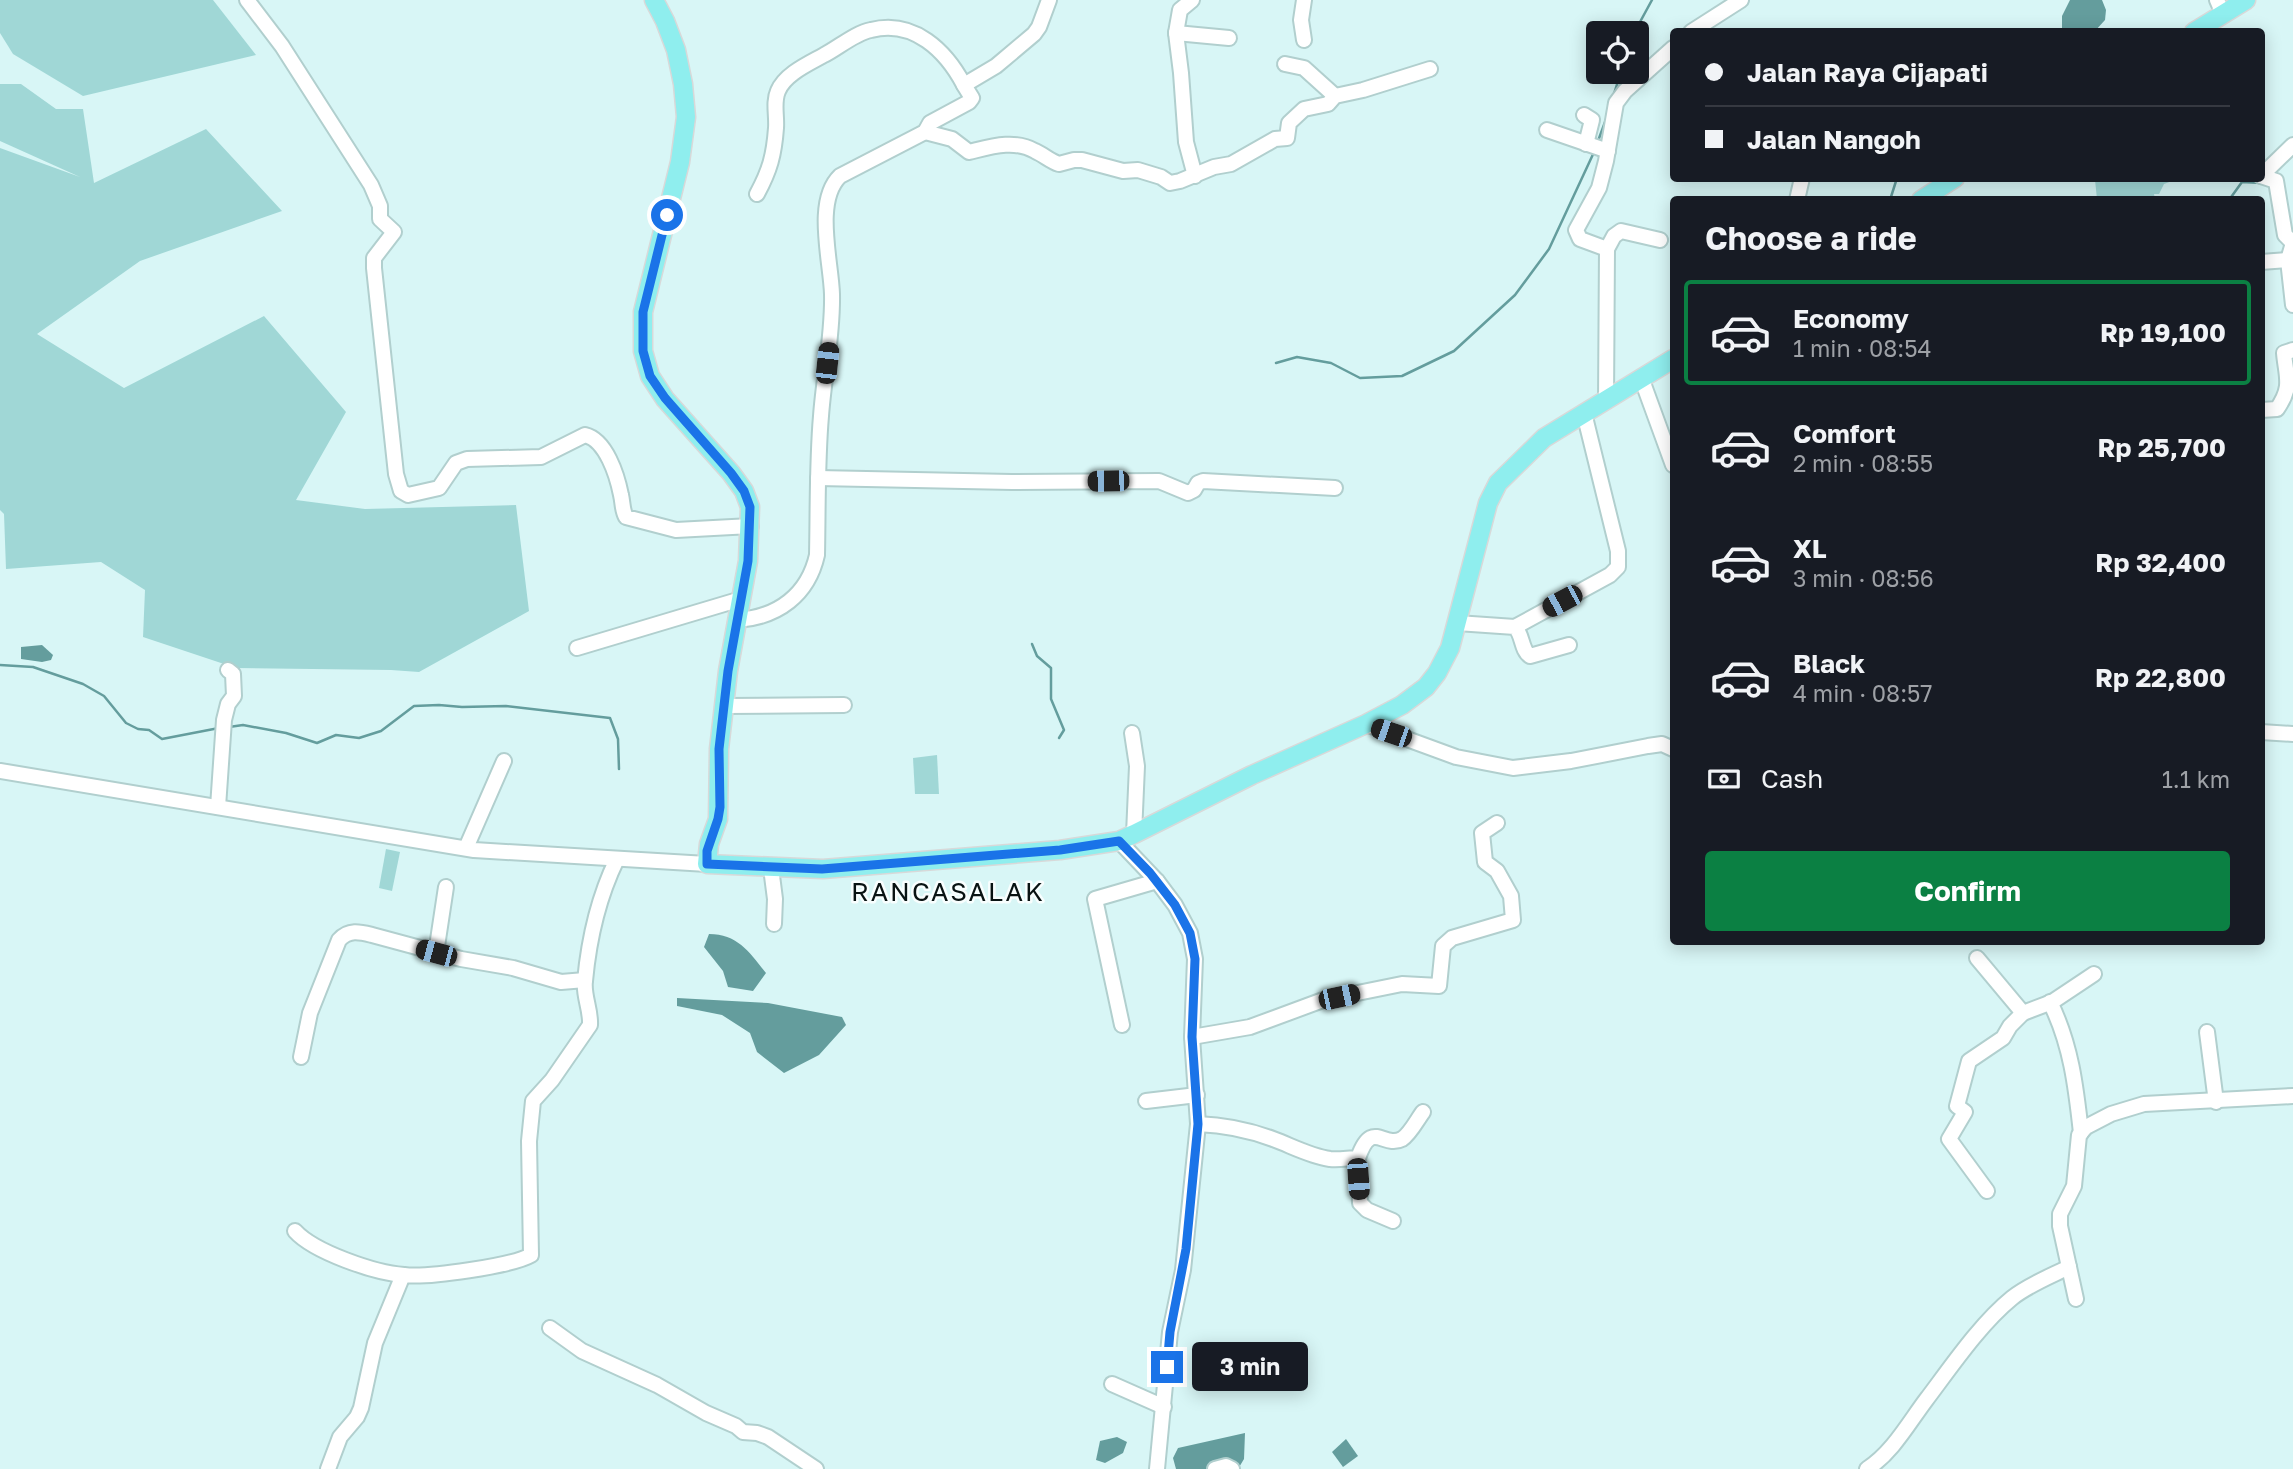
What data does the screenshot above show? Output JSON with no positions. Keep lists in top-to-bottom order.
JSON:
{
  "districts": ["RANCASALAK"],
  "page": {
    "banner": ["Jalan Raya Cijapati", "Jalan Nangoh"],
    "heading": "Choose a ride",
    "list": [
      {
        "name": "Economy",
        "note": "1 min · 08:54",
        "value": "Rp 19,100"
      },
      {
        "name": "Comfort",
        "note": "2 min · 08:55",
        "value": "Rp 25,700"
      },
      {
        "name": "XL",
        "note": "3 min · 08:56",
        "value": "Rp 32,400"
      },
      {
        "name": "Black",
        "note": "4 min · 08:57",
        "value": "Rp 22,800"
      }
    ],
    "pay": ["Cash", "1.1 km"],
    "buttons": "Confirm",
    "bubble": "3 min"
  }
}
